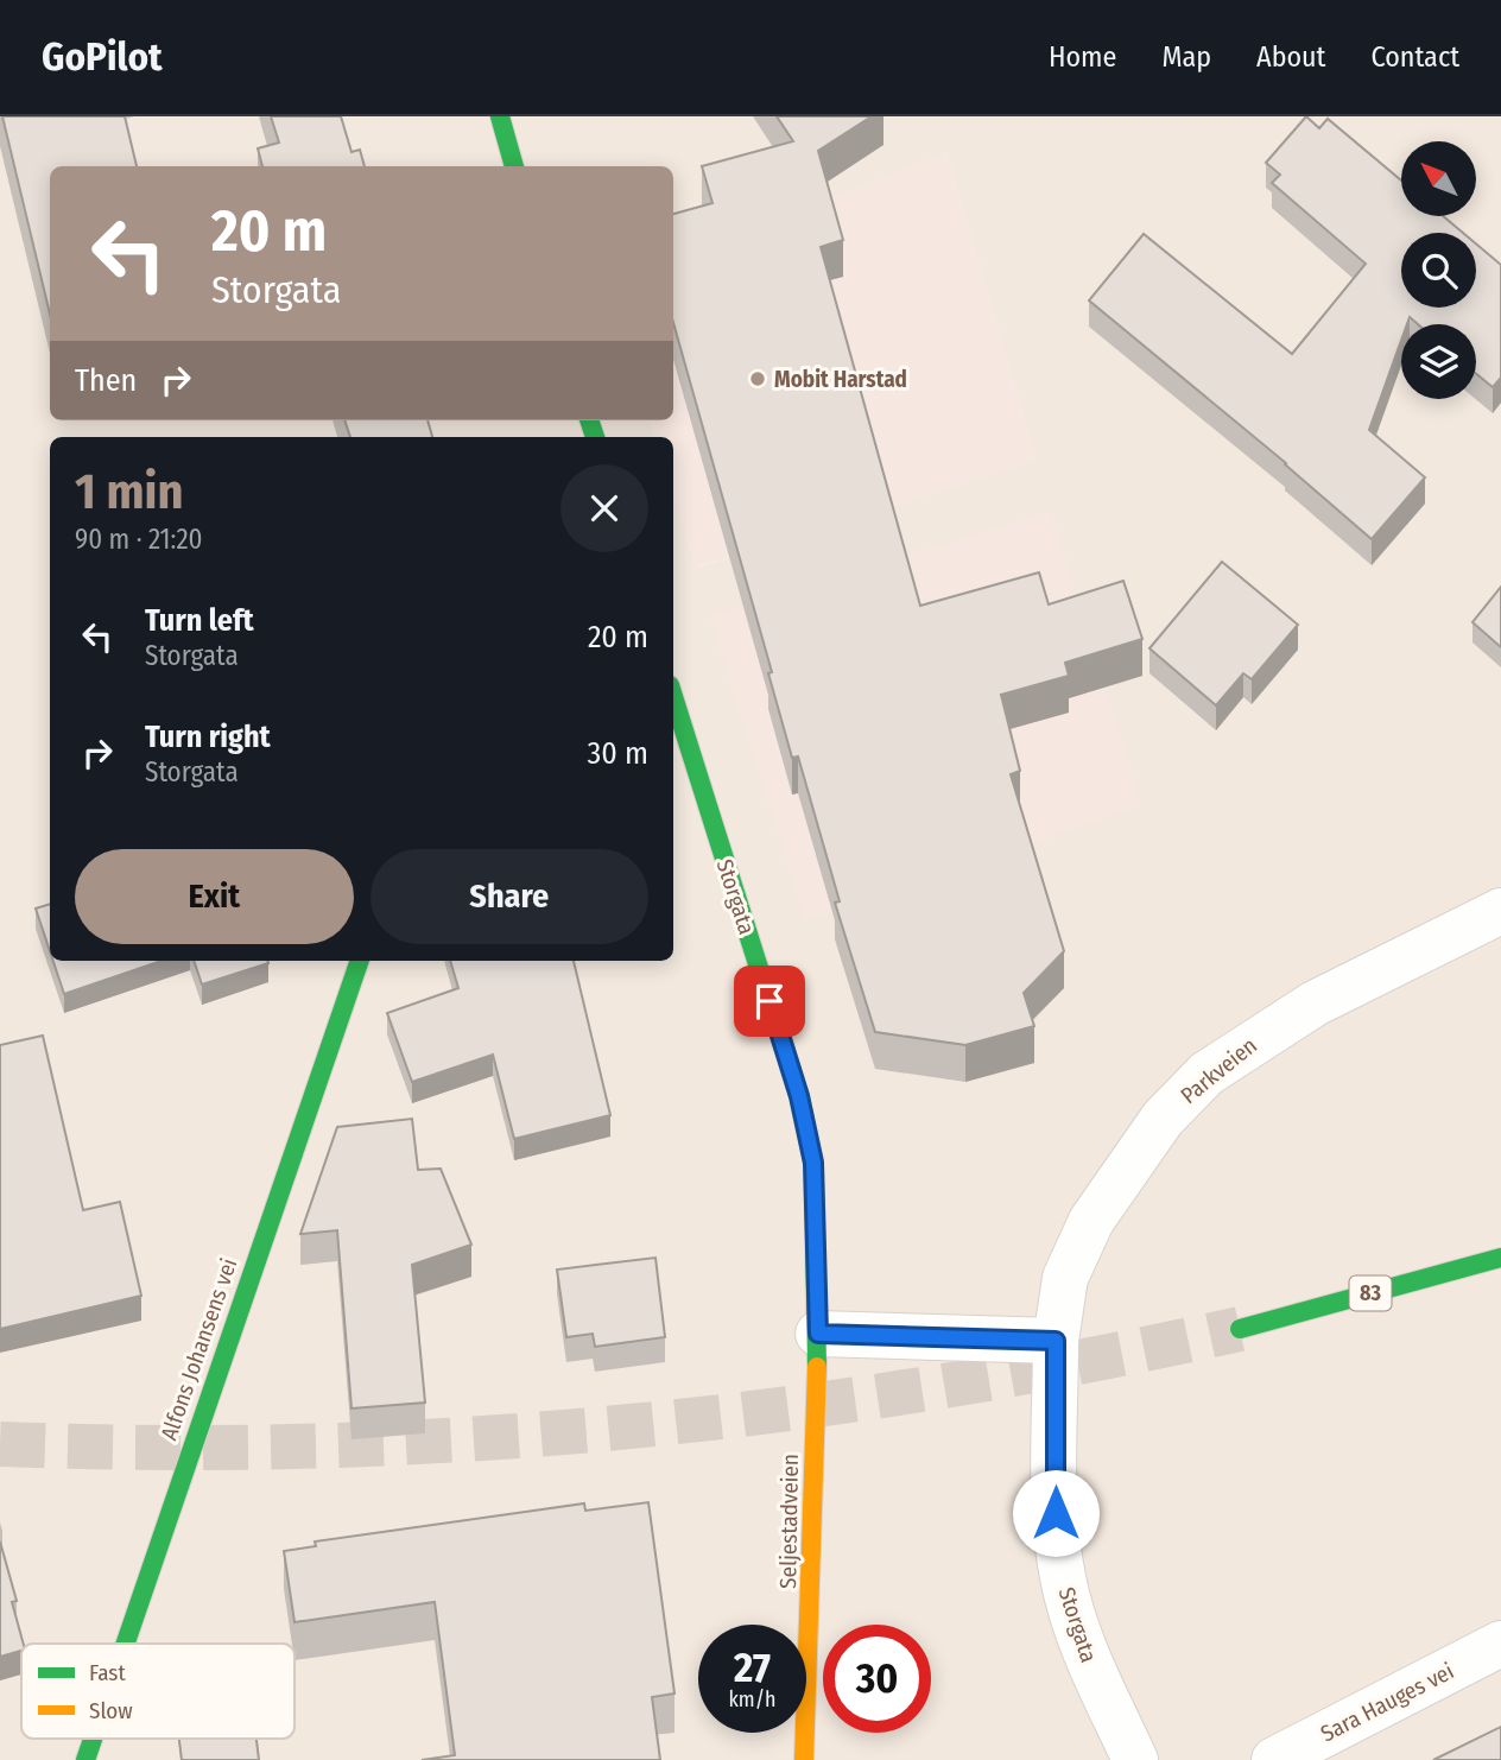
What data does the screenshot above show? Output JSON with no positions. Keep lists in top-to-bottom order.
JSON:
{
  "streets": {
    "main road": [
      "Storgata",
      "83",
      "Alfons Johansens vei",
      "Seljestadveien"
    ],
    "street": ["Parkveien", "Sara Hauges vei"]
  },
  "crossings": [
    ["Storgata", "Parkveien"],
    ["Storgata", "Seljestadveien"]
  ],
  "places": ["Mobit Harstad"],
  "legend": ["Fast", "Slow"],
  "north": "top left",
  "page": {
    "header": "GoPilot",
    "nav": [
      "Home",
      "Map",
      "About",
      "Contact"
    ],
    "turn": ["20 m", "Storgata"],
    "then": "Then",
    "heading": ["1 min", "90 m · 21:20"],
    "list": [
      {
        "name": "Turn left",
        "note": "Storgata",
        "value": "20 m"
      },
      {
        "name": "Turn right",
        "note": "Storgata",
        "value": "30 m"
      }
    ],
    "buttons": ["Exit", "Share"],
    "speed": "27 km/h",
    "limit": "30"
  }
}
